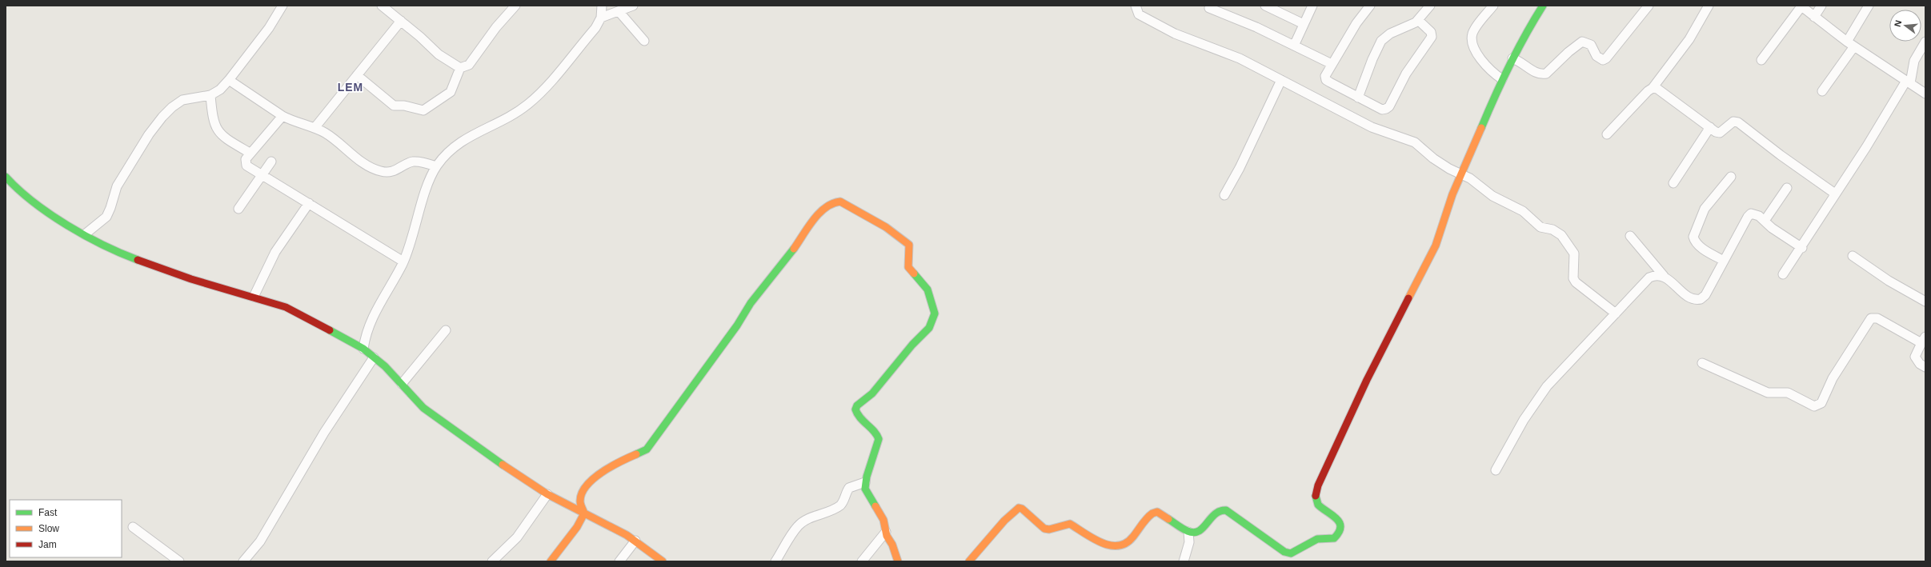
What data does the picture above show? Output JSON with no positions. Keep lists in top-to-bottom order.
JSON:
{
  "districts": ["LEM"],
  "legend": ["Fast", "Slow", "Jam"],
  "north": "left"
}
